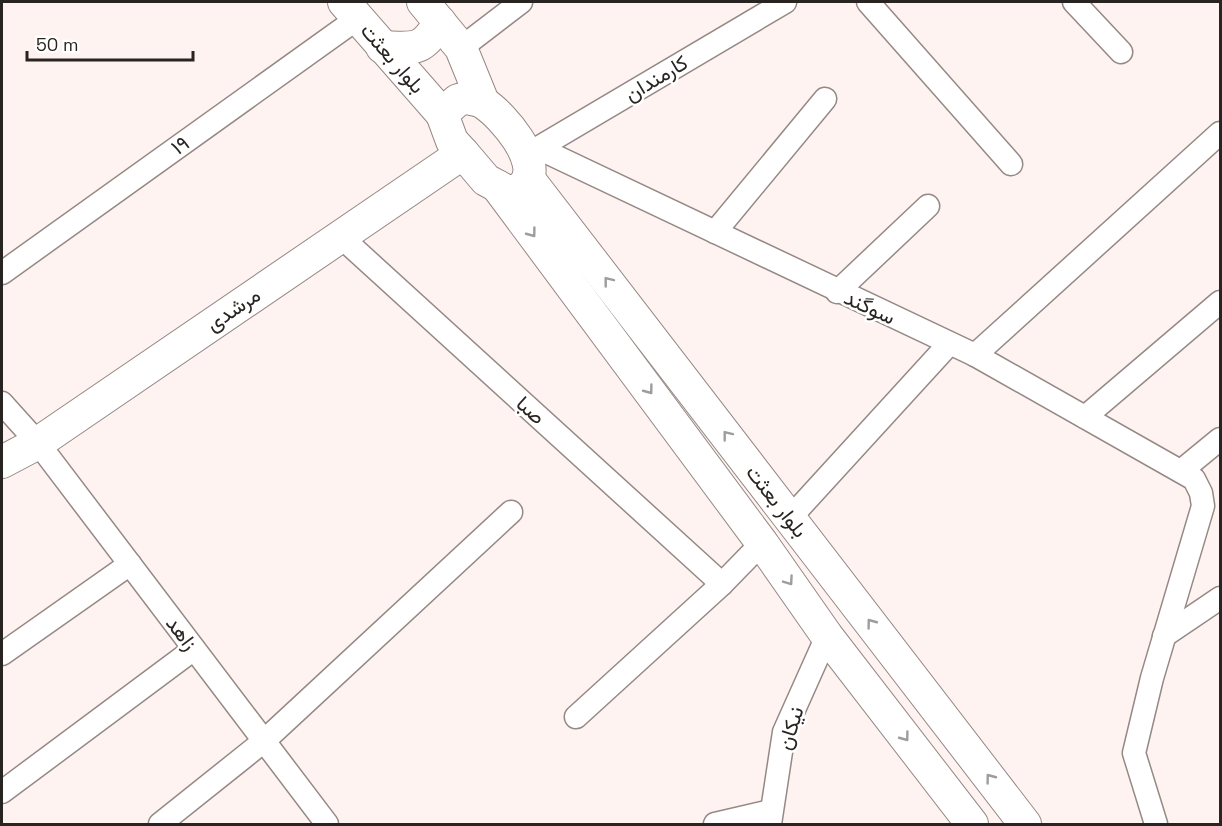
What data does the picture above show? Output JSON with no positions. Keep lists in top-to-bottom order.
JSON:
{
  "streets": {
    "main road": ["بلوار بعثت", "مرشدی"],
    "street": [
      "کارمندان",
      "۱۹",
      "سوگند",
      "صبا",
      "زاهد",
      "نیکان"
    ]
  },
  "crossings": [
    ["بلوار بعثت", "کارمندان"],
    ["بلوار بعثت", "۱۹"],
    ["بلوار بعثت", "سوگند"],
    ["بلوار بعثت", "مرشدی"],
    ["بلوار بعثت", "نیکان"],
    ["کارمندان", "سوگند"],
    ["مرشدی", "صبا"],
    ["مرشدی", "زاهد"]
  ],
  "scale_bar": "50 m"
}
